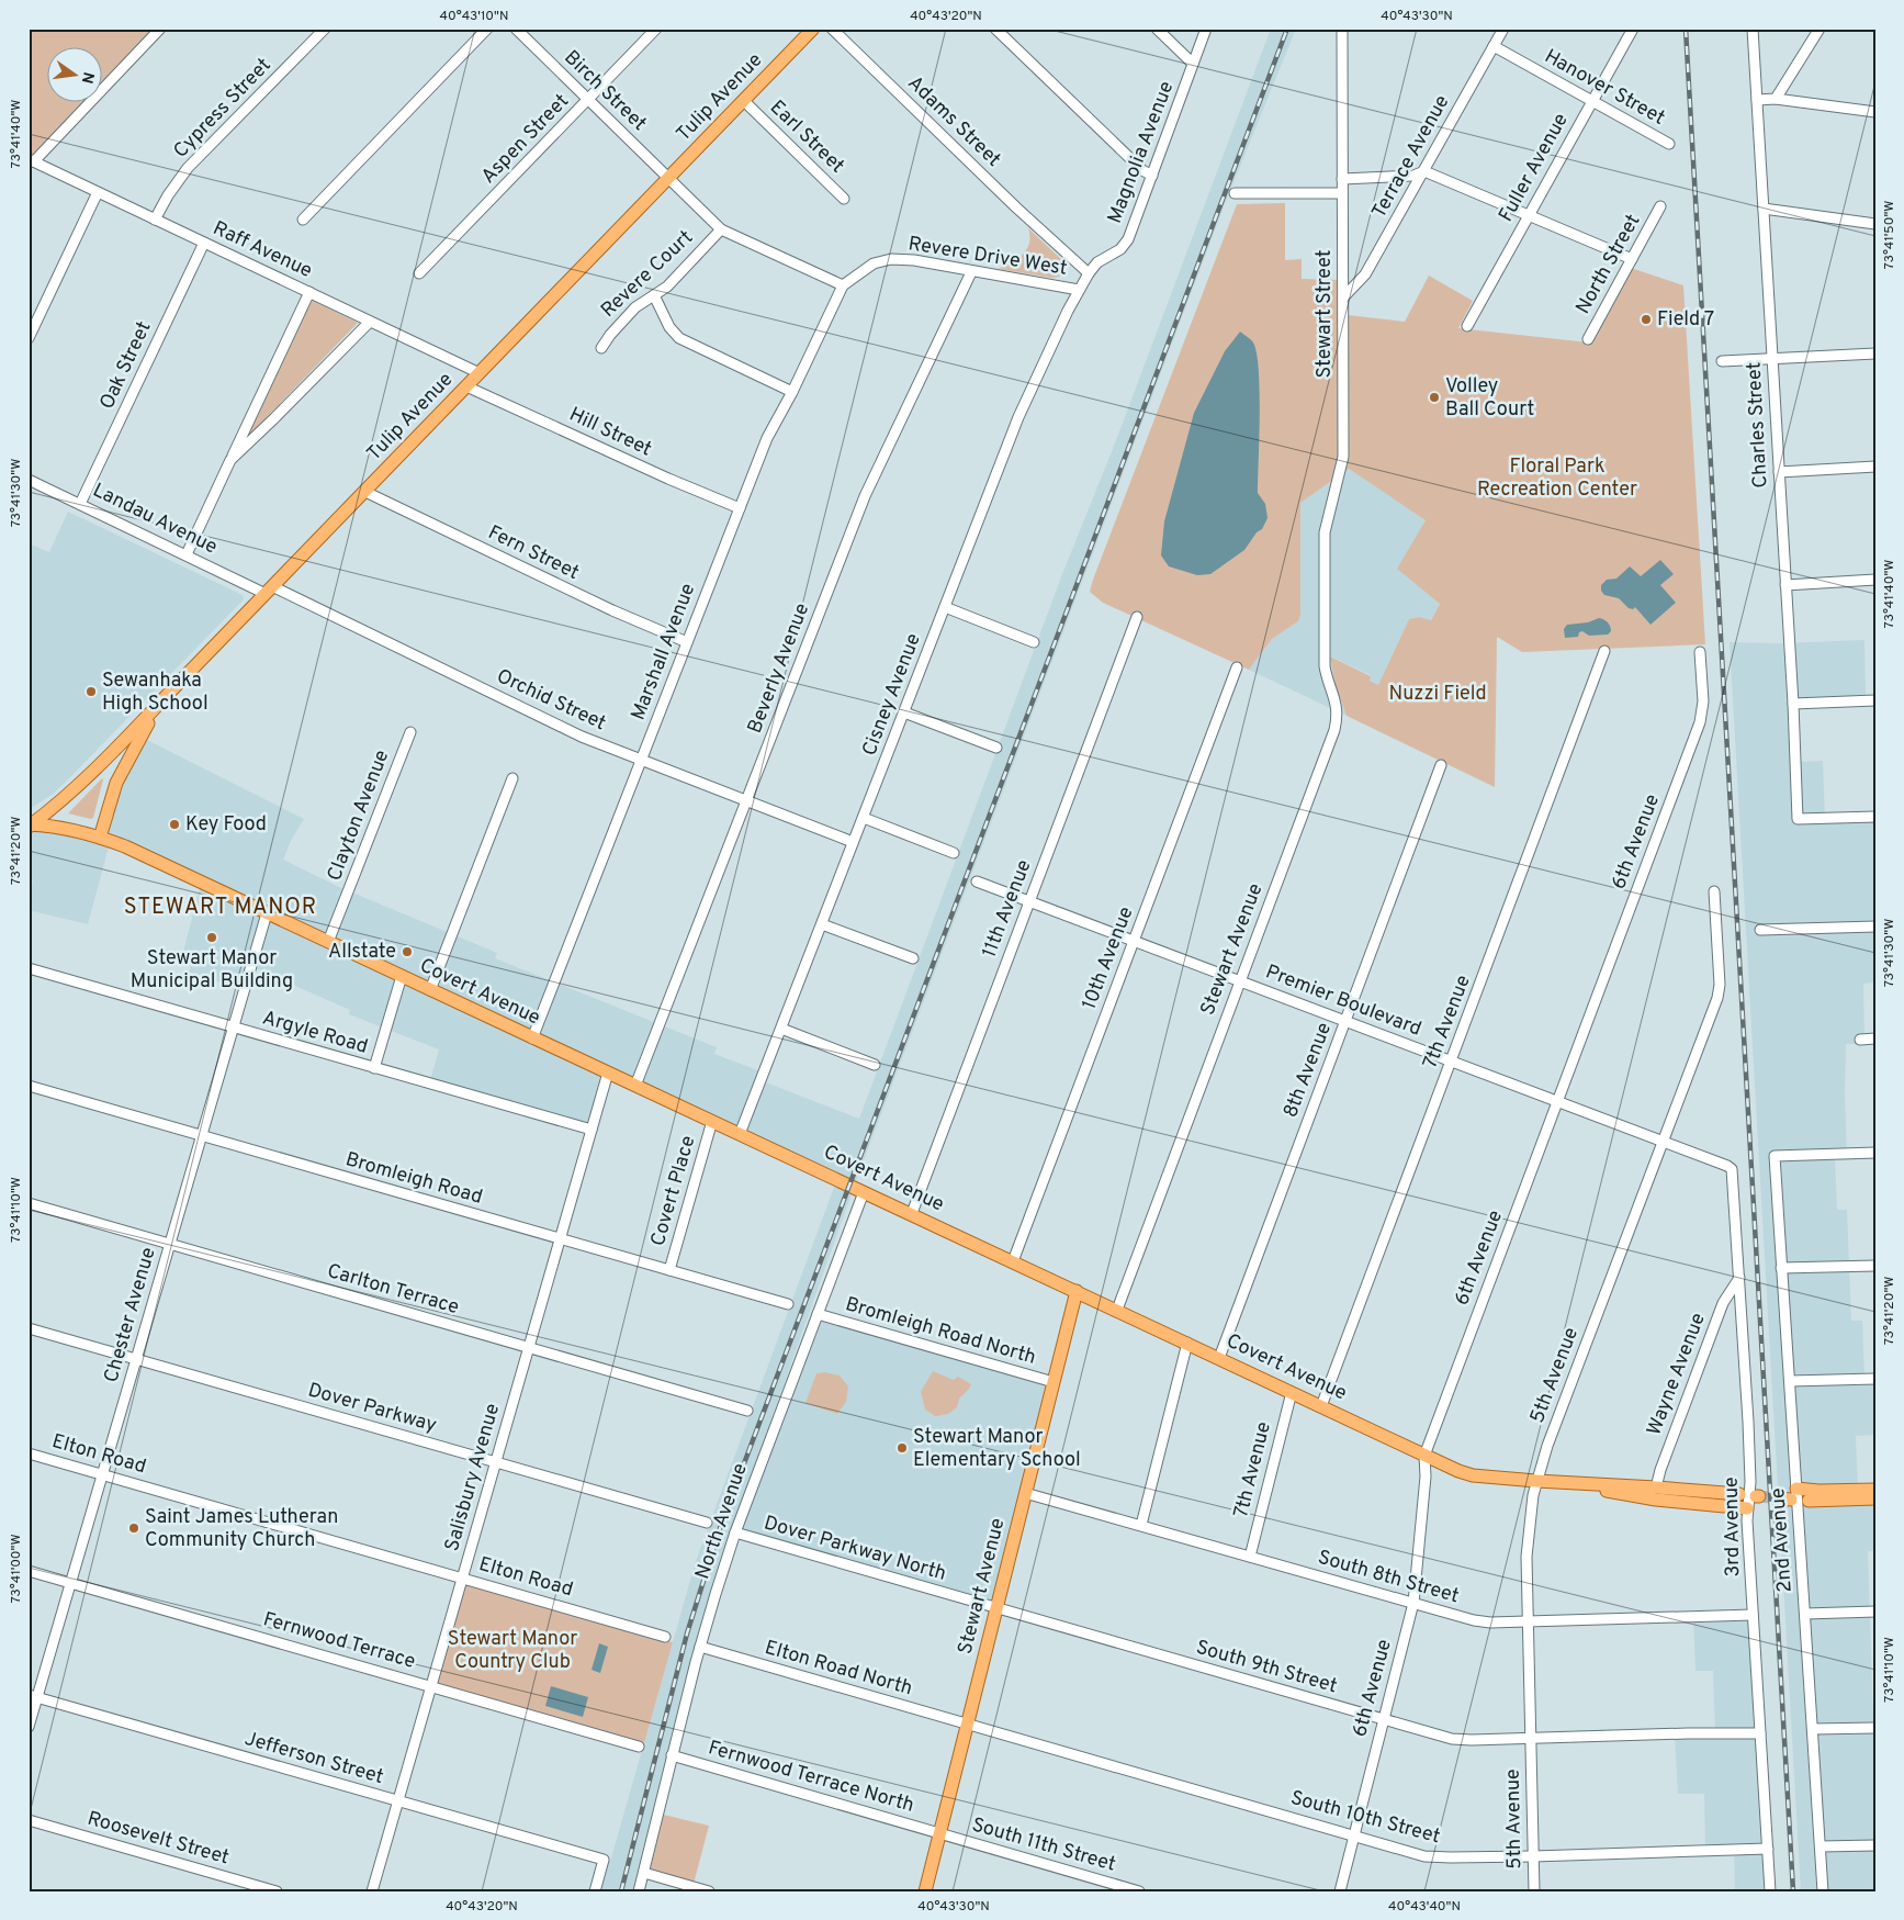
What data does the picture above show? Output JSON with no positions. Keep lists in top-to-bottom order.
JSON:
{
  "streets": {
    "main road": ["Tulip Avenue", "Stewart Avenue", "Covert Avenue"],
    "street": [
      "Hanover Street",
      "Birch Street",
      "Cypress Street",
      "Adams Street",
      "Earl Street",
      "Aspen Street",
      "Magnolia Avenue",
      "Terrace Avenue",
      "Fuller Avenue",
      "Raff Avenue",
      "Revere Drive West",
      "North Street",
      "Revere Court",
      "Stewart Street",
      "Oak Street",
      "Charles Street",
      "Hill Street",
      "Landau Avenue",
      "Fern Street",
      "Marshall Avenue",
      "Beverly Avenue",
      "Cisney Avenue",
      "Orchid Street",
      "Clayton Avenue",
      "6th Avenue",
      "11th Avenue",
      "10th Avenue",
      "Premier Boulevard",
      "7th Avenue",
      "Argyle Road",
      "8th Avenue",
      "Bromleigh Road",
      "Covert Place",
      "Carlton Terrace",
      "Chester Avenue",
      "Bromleigh Road North",
      "Wayne Avenue",
      "5th Avenue",
      "Dover Parkway",
      "Elton Road",
      "Salisbury Avenue",
      "North Avenue",
      "3rd Avenue",
      "2nd Avenue",
      "Dover Parkway North",
      "South 8th Street",
      "Fernwood Terrace",
      "South 9th Street",
      "Elton Road North",
      "Jefferson Street",
      "Fernwood Terrace North",
      "South 10th Street",
      "Roosevelt Street",
      "South 11th Street"
    ]
  },
  "crossings": [
    ["Hanover Street", "Terrace Avenue"],
    ["Hanover Street", "Fuller Avenue"],
    ["Birch Street", "Tulip Avenue"],
    ["Birch Street", "Aspen Street"],
    ["Tulip Avenue", "Earl Street"],
    ["Tulip Avenue", "Raff Avenue"],
    ["Tulip Avenue", "Hill Street"],
    ["Tulip Avenue", "Landau Avenue"],
    ["Tulip Avenue", "Fern Street"],
    ["Tulip Avenue", "Orchid Street"],
    ["Tulip Avenue", "Covert Avenue"],
    ["Cypress Street", "Raff Avenue"],
    ["Adams Street", "Revere Drive West"],
    ["Magnolia Avenue", "Revere Drive West"],
    ["Magnolia Avenue", "Cisney Avenue"],
    ["Terrace Avenue", "Stewart Street"],
    ["Raff Avenue", "Oak Street"],
    ["Revere Drive West", "Marshall Avenue"],
    ["Revere Drive West", "Beverly Avenue"],
    ["Revere Drive West", "Cisney Avenue"],
    ["Stewart Street", "Stewart Avenue"],
    ["Oak Street", "Landau Avenue"],
    ["Hill Street", "Marshall Avenue"],
    ["Landau Avenue", "Orchid Street"],
    ["Fern Street", "Marshall Avenue"],
    ["Marshall Avenue", "Orchid Street"],
    ["Marshall Avenue", "Covert Avenue"],
    ["Beverly Avenue", "Orchid Street"],
    ["Beverly Avenue", "Covert Avenue"],
    ["Cisney Avenue", "Orchid Street"],
    ["Cisney Avenue", "Covert Avenue"],
    ["Clayton Avenue", "Covert Avenue"],
    ["6th Avenue", "Covert Avenue"],
    ["6th Avenue", "Premier Boulevard"],
    ["6th Avenue", "South 8th Street"],
    ["6th Avenue", "South 9th Street"],
    ["6th Avenue", "South 10th Street"],
    ["11th Avenue", "Covert Avenue"],
    ["11th Avenue", "Premier Boulevard"],
    ["Stewart Avenue", "Covert Avenue"],
    ["Stewart Avenue", "Premier Boulevard"],
    ["Stewart Avenue", "Bromleigh Road North"],
    ["Stewart Avenue", "Dover Parkway North"],
    ["Stewart Avenue", "South 8th Street"],
    ["Stewart Avenue", "South 9th Street"],
    ["Stewart Avenue", "Elton Road North"],
    ["Stewart Avenue", "Fernwood Terrace North"],
    ["Stewart Avenue", "South 10th Street"],
    ["Stewart Avenue", "South 11th Street"],
    ["10th Avenue", "Covert Avenue"],
    ["10th Avenue", "Premier Boulevard"],
    ["Covert Avenue", "7th Avenue"],
    ["Covert Avenue", "8th Avenue"],
    ["Covert Avenue", "Covert Place"],
    ["Covert Avenue", "Chester Avenue"],
    ["Covert Avenue", "Wayne Avenue"],
    ["Covert Avenue", "5th Avenue"],
    ["Covert Avenue", "Salisbury Avenue"],
    ["Covert Avenue", "North Avenue"],
    ["Premier Boulevard", "7th Avenue"],
    ["Premier Boulevard", "8th Avenue"],
    ["Premier Boulevard", "5th Avenue"],
    ["Premier Boulevard", "3rd Avenue"],
    ["7th Avenue", "South 8th Street"],
    ["Argyle Road", "Chester Avenue"],
    ["Argyle Road", "Salisbury Avenue"],
    ["Bromleigh Road", "Covert Place"],
    ["Bromleigh Road", "Chester Avenue"],
    ["Bromleigh Road", "Salisbury Avenue"],
    ["Carlton Terrace", "Chester Avenue"],
    ["Carlton Terrace", "Salisbury Avenue"],
    ["Chester Avenue", "Dover Parkway"],
    ["Chester Avenue", "Elton Road"],
    ["Chester Avenue", "Fernwood Terrace"],
    ["Chester Avenue", "Jefferson Street"],
    ["Bromleigh Road North", "North Avenue"],
    ["Wayne Avenue", "3rd Avenue"],
    ["5th Avenue", "South 8th Street"],
    ["5th Avenue", "South 9th Street"],
    ["5th Avenue", "South 10th Street"],
    ["Dover Parkway", "Salisbury Avenue"],
    ["Elton Road", "Salisbury Avenue"],
    ["Salisbury Avenue", "Fernwood Terrace"],
    ["Salisbury Avenue", "Jefferson Street"],
    ["North Avenue", "Dover Parkway North"],
    ["North Avenue", "Elton Road North"],
    ["North Avenue", "Fernwood Terrace North"],
    ["3rd Avenue", "South 8th Street"],
    ["3rd Avenue", "South 9th Street"],
    ["3rd Avenue", "South 10th Street"],
    ["Dover Parkway North", "South 9th Street"],
    ["Elton Road North", "South 10th Street"],
    ["Fernwood Terrace North", "South 11th Street"]
  ],
  "districts": ["STEWART MANOR"],
  "parks": ["Floral Park Recreation Center", "Nuzzi Field", "Stewart Manor Country Club"],
  "places": [
    "Field 7",
    "Volley Ball Court",
    "Sewanhaka High School",
    "Key Food",
    "Stewart Manor Municipal Building",
    "Allstate",
    "Stewart Manor Elementary School",
    "Saint James Lutheran Community Church"
  ],
  "north": "right",
  "coordinates": [
    "40°43'10\"N",
    "40°43'20\"N",
    "40°43'30\"N",
    "73°41'40\"W",
    "73°41'50\"W",
    "73°41'30\"W",
    "73°41'20\"W",
    "73°41'10\"W",
    "73°41'00\"W",
    "40°43'40\"N"
  ]
}
